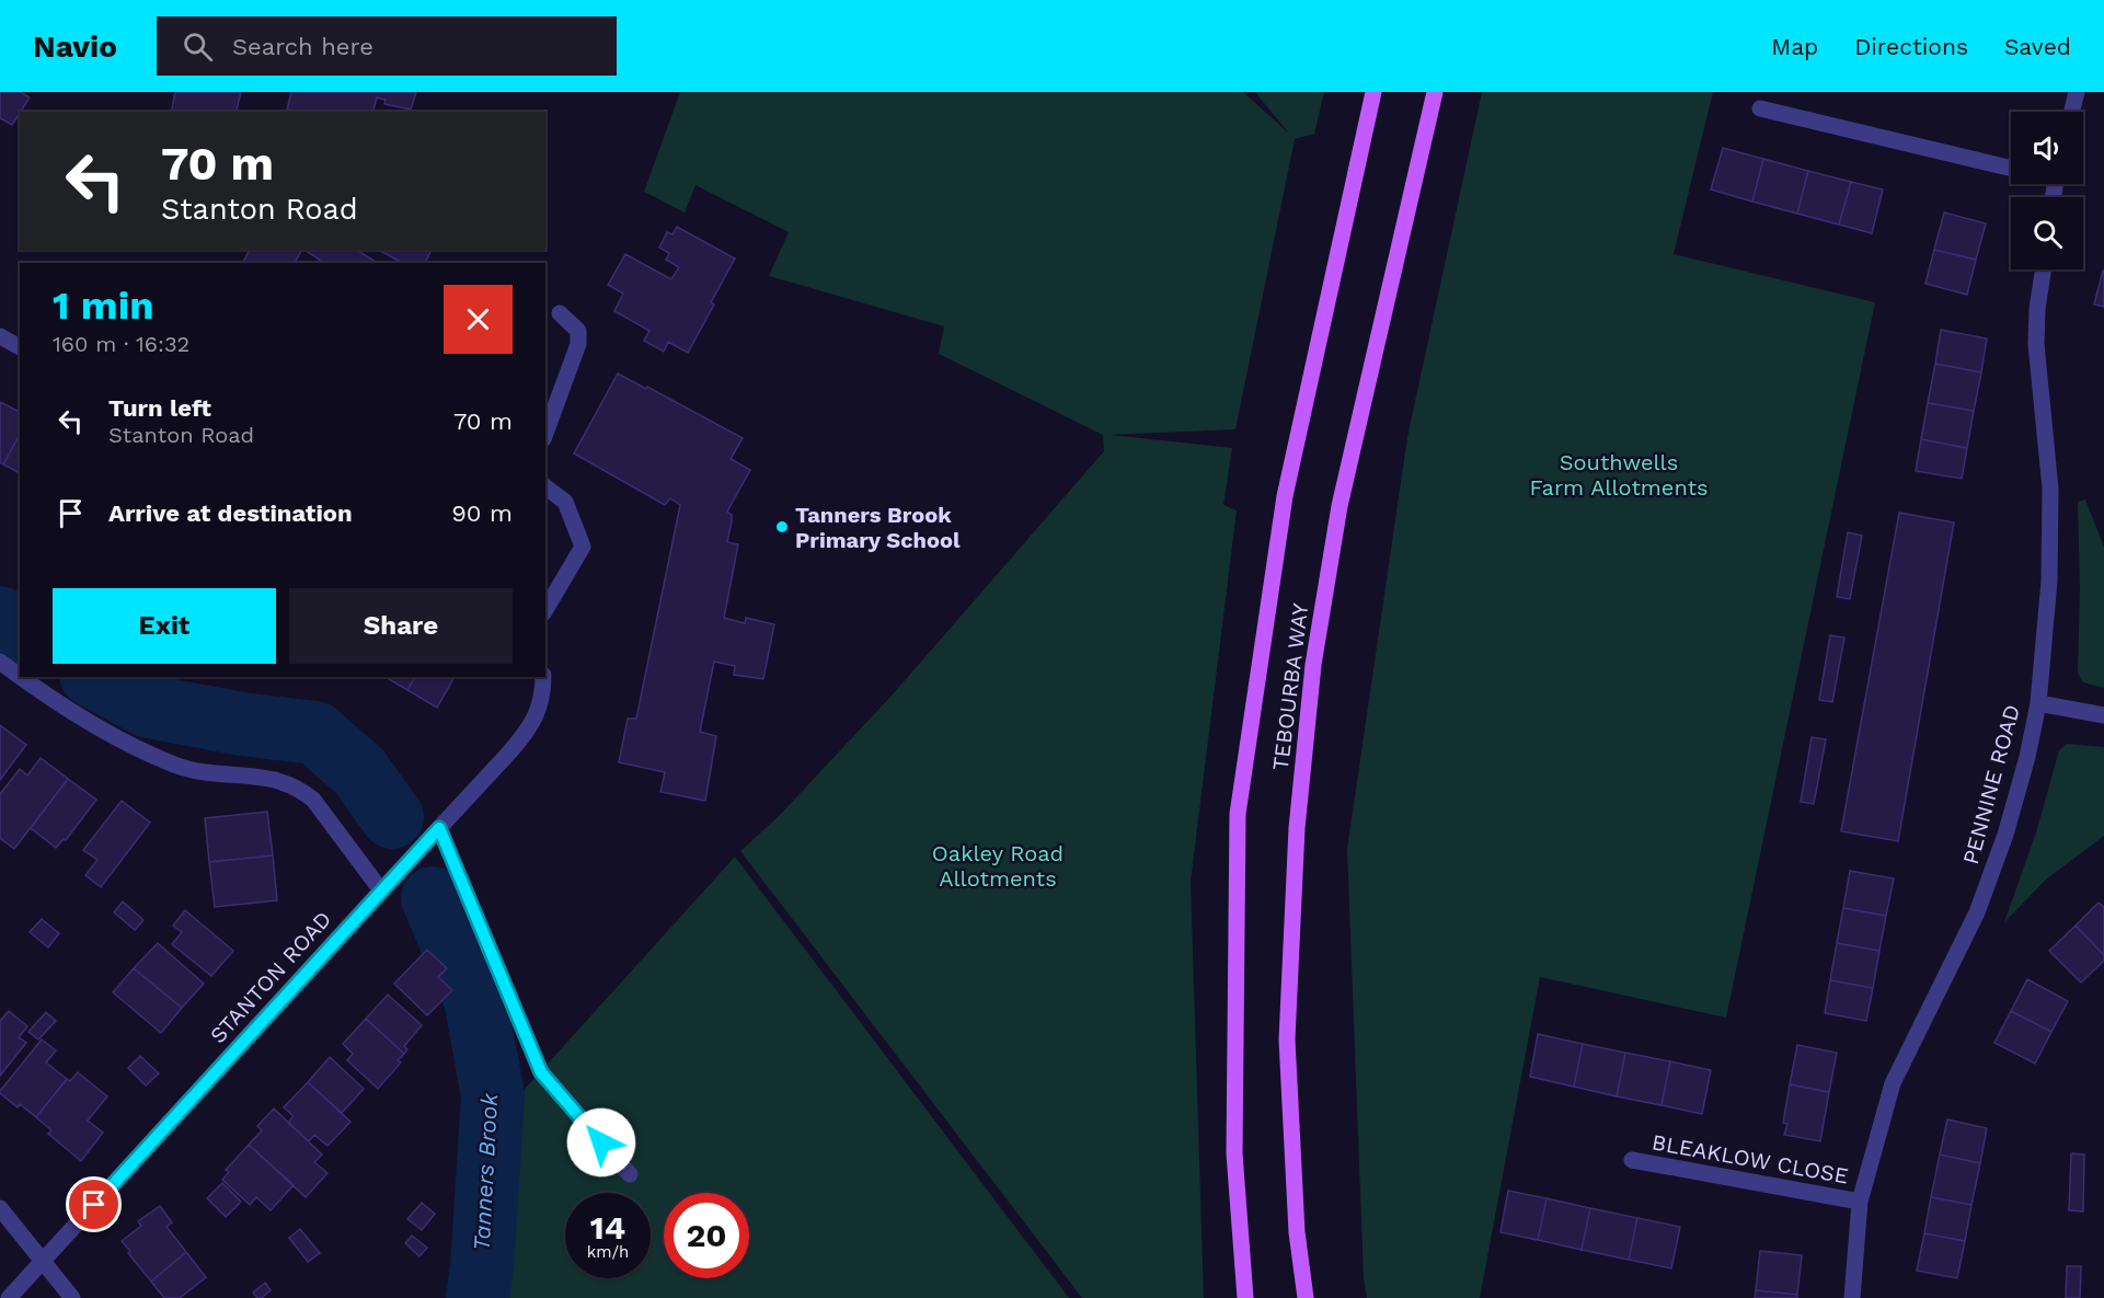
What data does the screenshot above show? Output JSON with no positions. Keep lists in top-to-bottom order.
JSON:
{
  "streets": {
    "main road": ["TEBOURBA WAY"],
    "street": ["PENNINE ROAD", "STANTON ROAD", "BLEAKLOW CLOSE"]
  },
  "crossings": [
    ["PENNINE ROAD", "BLEAKLOW CLOSE"]
  ],
  "water": ["Tanners Brook"],
  "parks": ["Southwells Farm Allotments", "Oakley Road Allotments"],
  "places": ["Tanners Brook Primary School"],
  "page": {
    "header": "Navio",
    "search": "Search here",
    "nav": ["Map", "Directions", "Saved"],
    "turn": ["70 m", "Stanton Road"],
    "heading": ["1 min", "160 m · 16:32"],
    "list": [
      {
        "name": "Turn left",
        "note": "Stanton Road",
        "value": "70 m"
      },
      {
        "name": "Arrive at destination",
        "value": "90 m"
      }
    ],
    "buttons": ["Exit", "Share"],
    "speed": "14 km/h",
    "limit": "20"
  }
}
